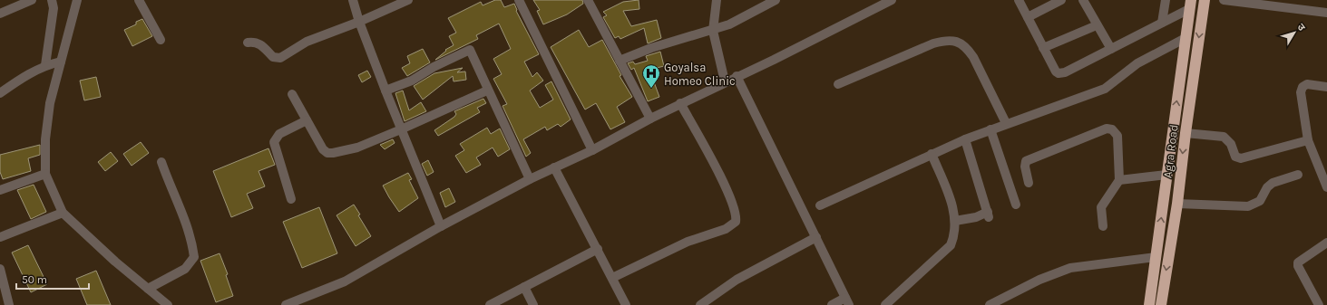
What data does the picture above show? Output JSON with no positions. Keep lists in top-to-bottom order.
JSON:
{
  "streets": {
    "highway": ["Agra Road"]
  },
  "places": {
    "hospital": ["Goyalsa Homeo Clinic"]
  },
  "scale_bar": "50 m",
  "north": "top right"
}
